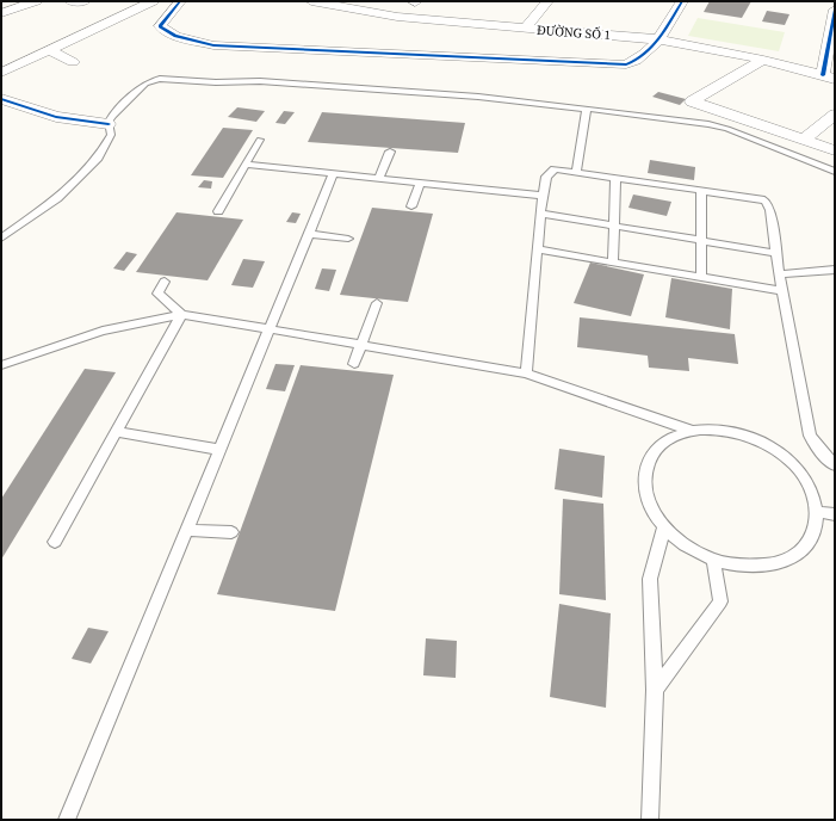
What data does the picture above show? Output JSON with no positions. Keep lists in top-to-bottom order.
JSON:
{
  "streets": {
    "street": ["ĐƯỜNG SỐ 1"]
  }
}
